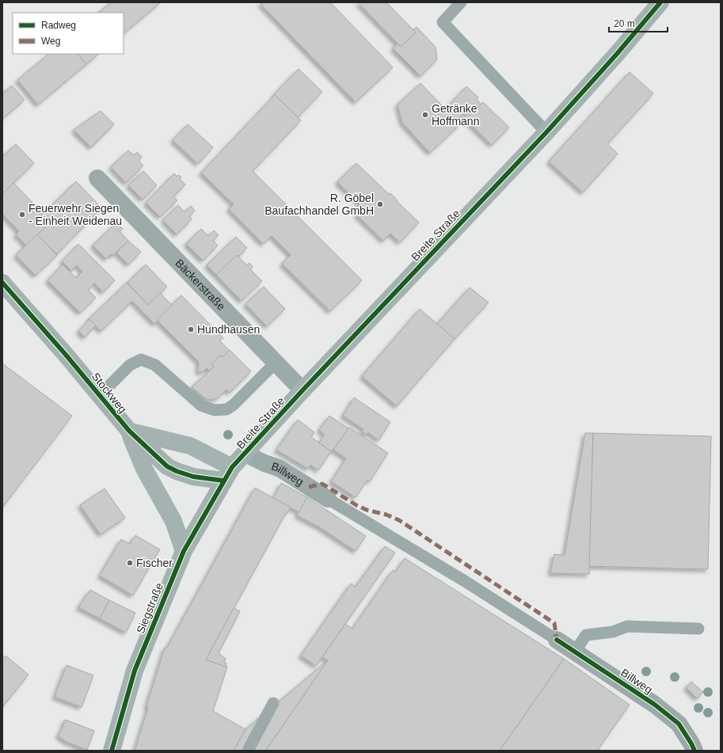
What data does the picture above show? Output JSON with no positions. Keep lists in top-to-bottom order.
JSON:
{
  "streets": {
    "street": [
      "Breite Straße",
      "Bäckerstraße",
      "Stockweg",
      "Billweg",
      "Siegstraße"
    ]
  },
  "crossings": [
    ["Breite Straße", "Bäckerstraße"],
    ["Breite Straße", "Stockweg"],
    ["Breite Straße", "Billweg"],
    ["Breite Straße", "Siegstraße"],
    ["Stockweg", "Siegstraße"]
  ],
  "places": [
    "Getränke Hoffmann",
    "R. Göbel Baufachhandel GmbH",
    "Feuerwehr Siegen - Einheit Weidenau",
    "Hundhausen",
    "Fischer"
  ],
  "legend": ["Radweg", "Weg"],
  "scale_bar": "20 m"
}
